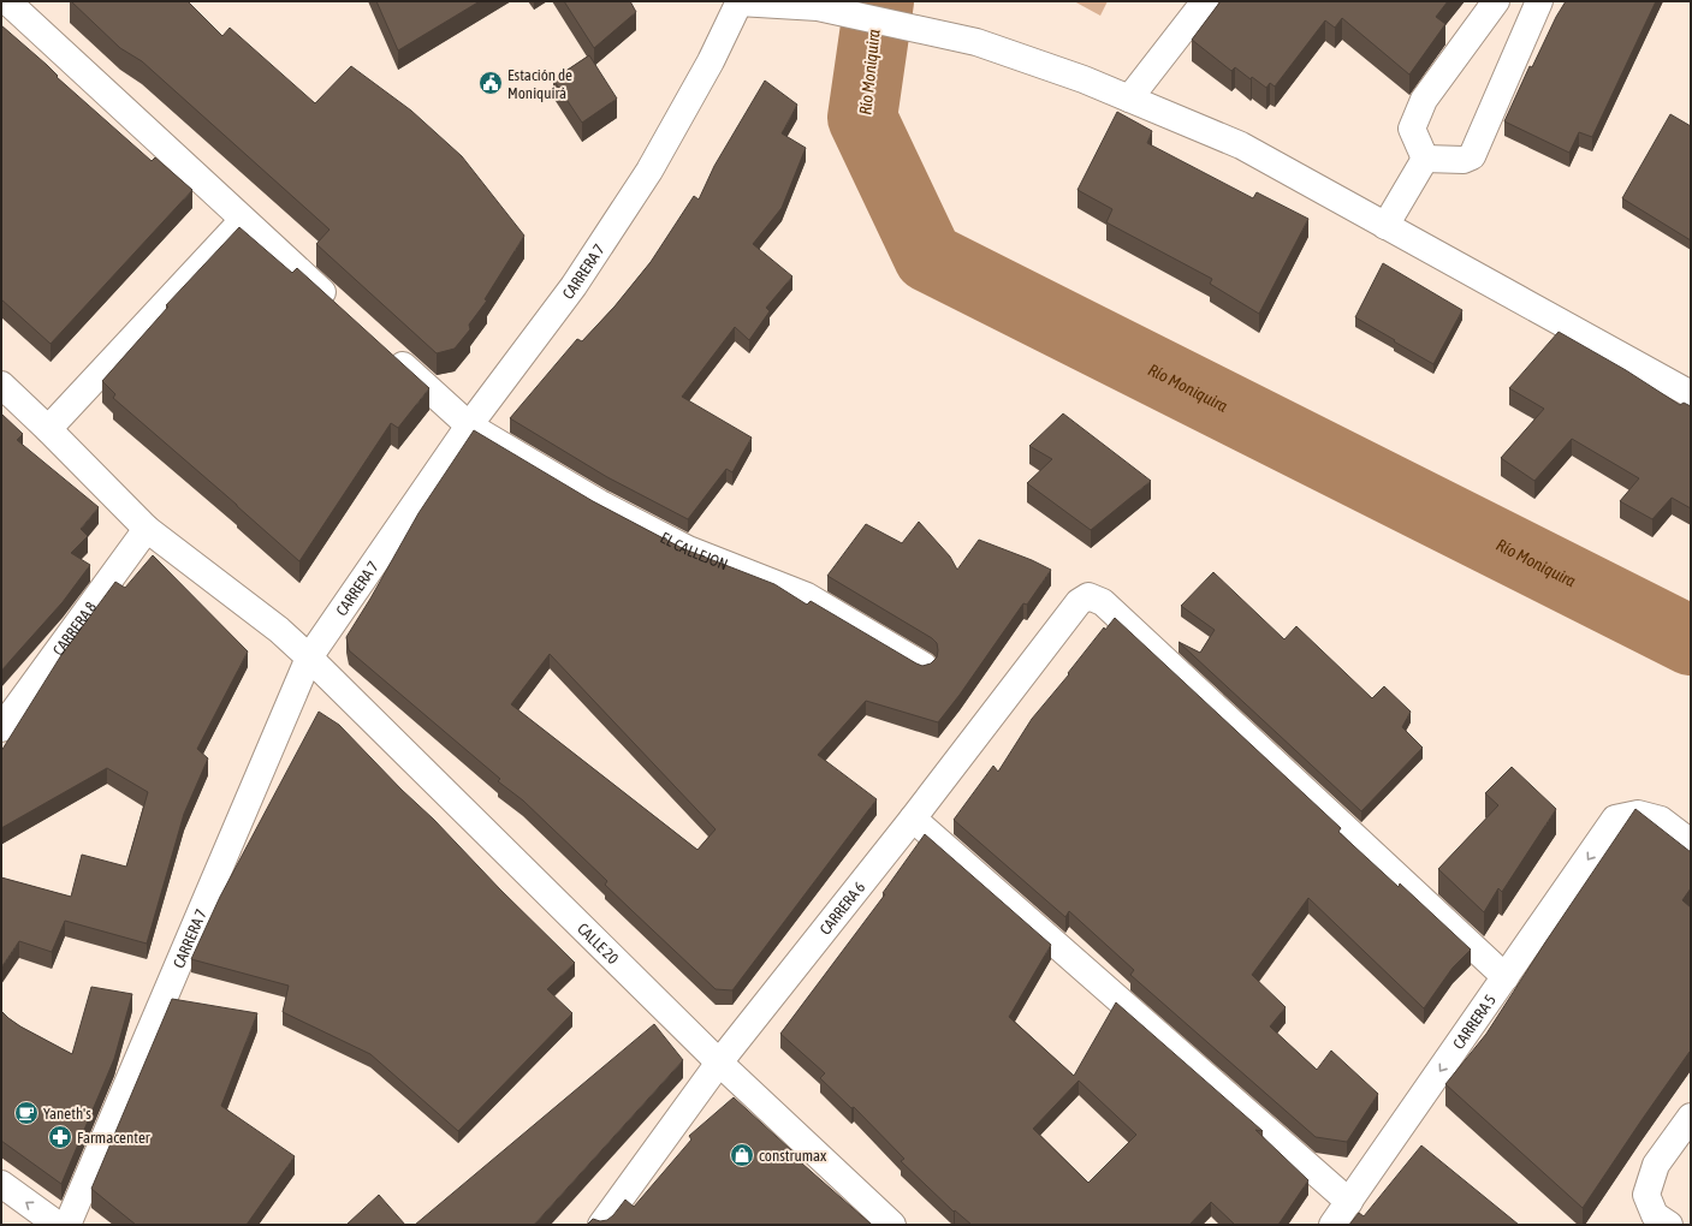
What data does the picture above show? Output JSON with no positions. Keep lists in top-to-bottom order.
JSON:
{
  "streets": {
    "street": [
      "CARRERA 7",
      "EL CALLEJON",
      "CARRERA 8",
      "CARRERA 6",
      "CALLE 20",
      "CARRERA 5"
    ]
  },
  "crossings": [
    ["CARRERA 7", "EL CALLEJON"],
    ["CARRERA 7", "CALLE 20"],
    ["CARRERA 8", "CALLE 20"],
    ["CARRERA 6", "CALLE 20"],
    ["CARRERA 6", "CARRERA 5"]
  ],
  "one_way": ["CARRERA 5"],
  "water": ["Río Moniquira"],
  "places": {
    "public building": ["Estación de Moniquirá"],
    "cafe": ["Yaneth's"],
    "pharmacy": ["Farmacenter"],
    "shop": ["construmax"]
  }
}
